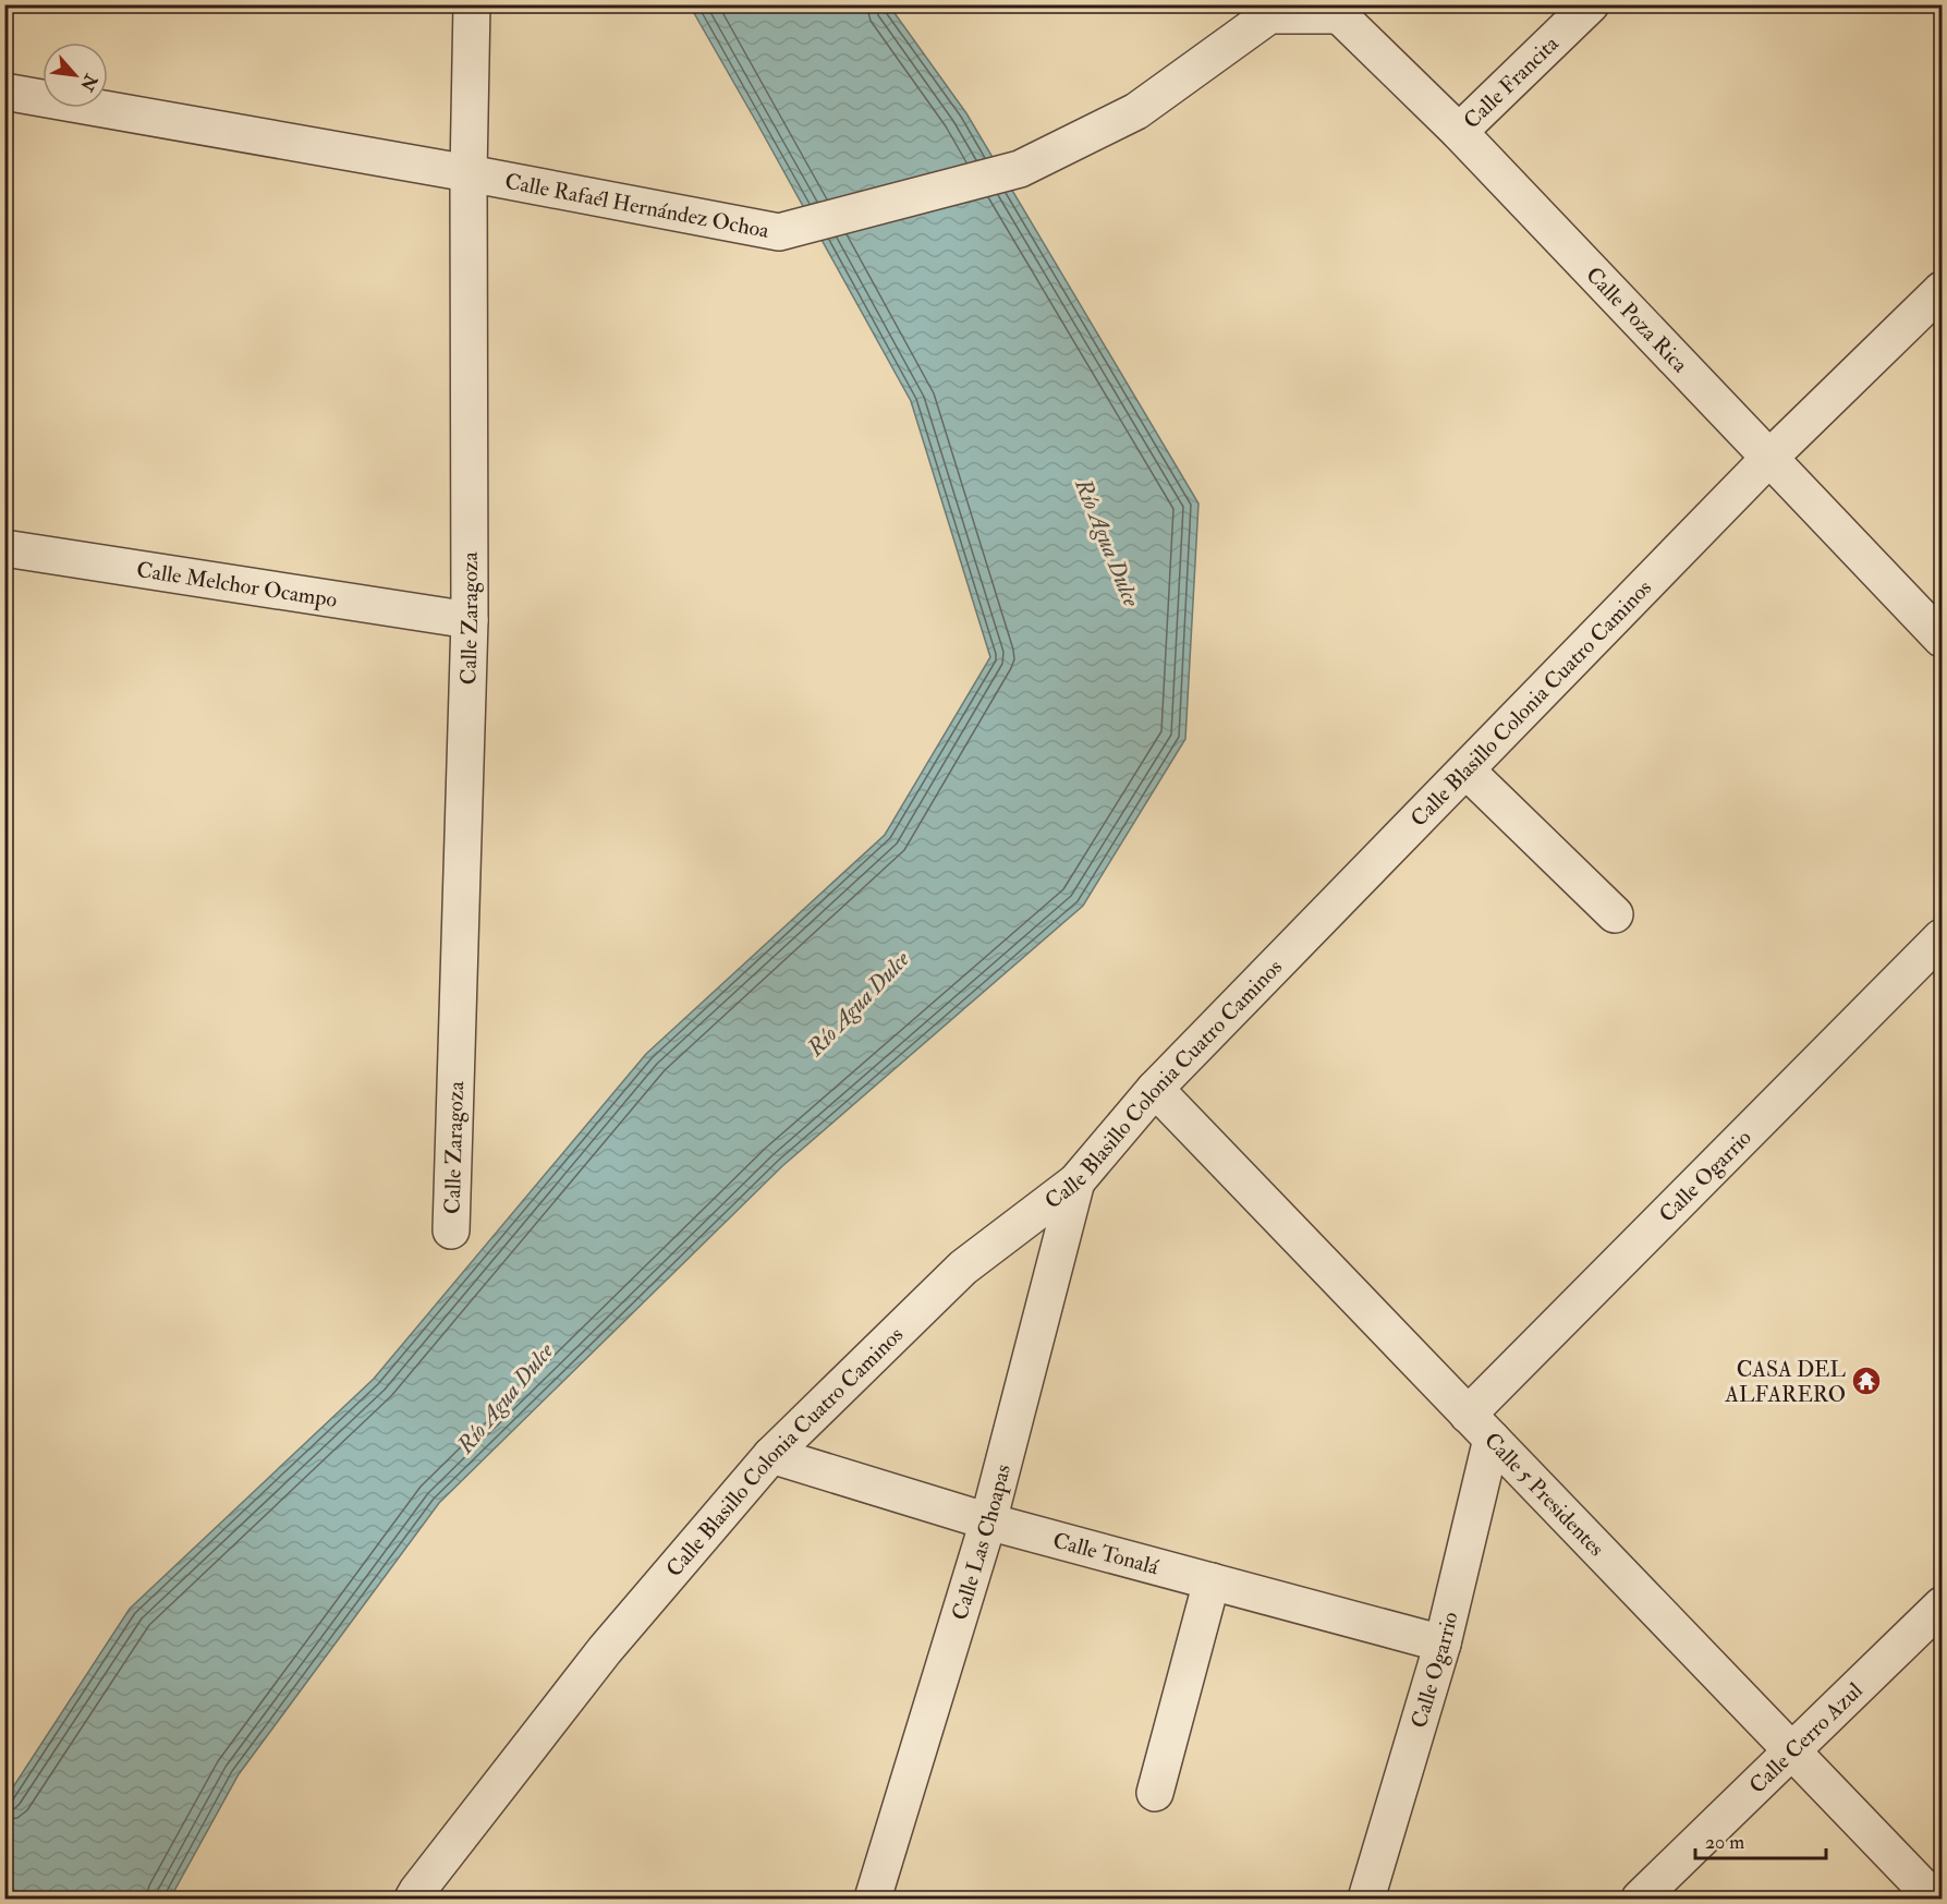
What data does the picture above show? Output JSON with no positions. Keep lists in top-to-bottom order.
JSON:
{
  "streets": {
    "street": [
      "Calle Francita",
      "Calle Rafaél Hernández Ochoa",
      "Calle Poza Rica",
      "Calle Melchor Ocampo",
      "Calle Zaragoza",
      "Calle Blasillo Colonia Cuatro Caminos",
      "Calle Ogarrio",
      "Calle 5 Presidentes",
      "Calle Las Choapas",
      "Calle Tonalá",
      "Calle Cerro Azul"
    ]
  },
  "crossings": [
    ["Calle Francita", "Calle Poza Rica"],
    ["Calle Rafaél Hernández Ochoa", "Calle Poza Rica"],
    ["Calle Rafaél Hernández Ochoa", "Calle Zaragoza"],
    ["Calle Poza Rica", "Calle Blasillo Colonia Cuatro Caminos"],
    ["Calle Melchor Ocampo", "Calle Zaragoza"],
    ["Calle Blasillo Colonia Cuatro Caminos", "Calle 5 Presidentes"],
    ["Calle Blasillo Colonia Cuatro Caminos", "Calle Las Choapas"],
    ["Calle Blasillo Colonia Cuatro Caminos", "Calle Tonalá"],
    ["Calle Ogarrio", "Calle 5 Presidentes"],
    ["Calle Ogarrio", "Calle Tonalá"],
    ["Calle 5 Presidentes", "Calle Cerro Azul"],
    ["Calle Las Choapas", "Calle Tonalá"]
  ],
  "water": ["Río Agua Dulce"],
  "places": {
    "temple": ["CASA DEL ALFARERO"]
  },
  "scale_bar": "20 m",
  "north": "bottom right"
}
